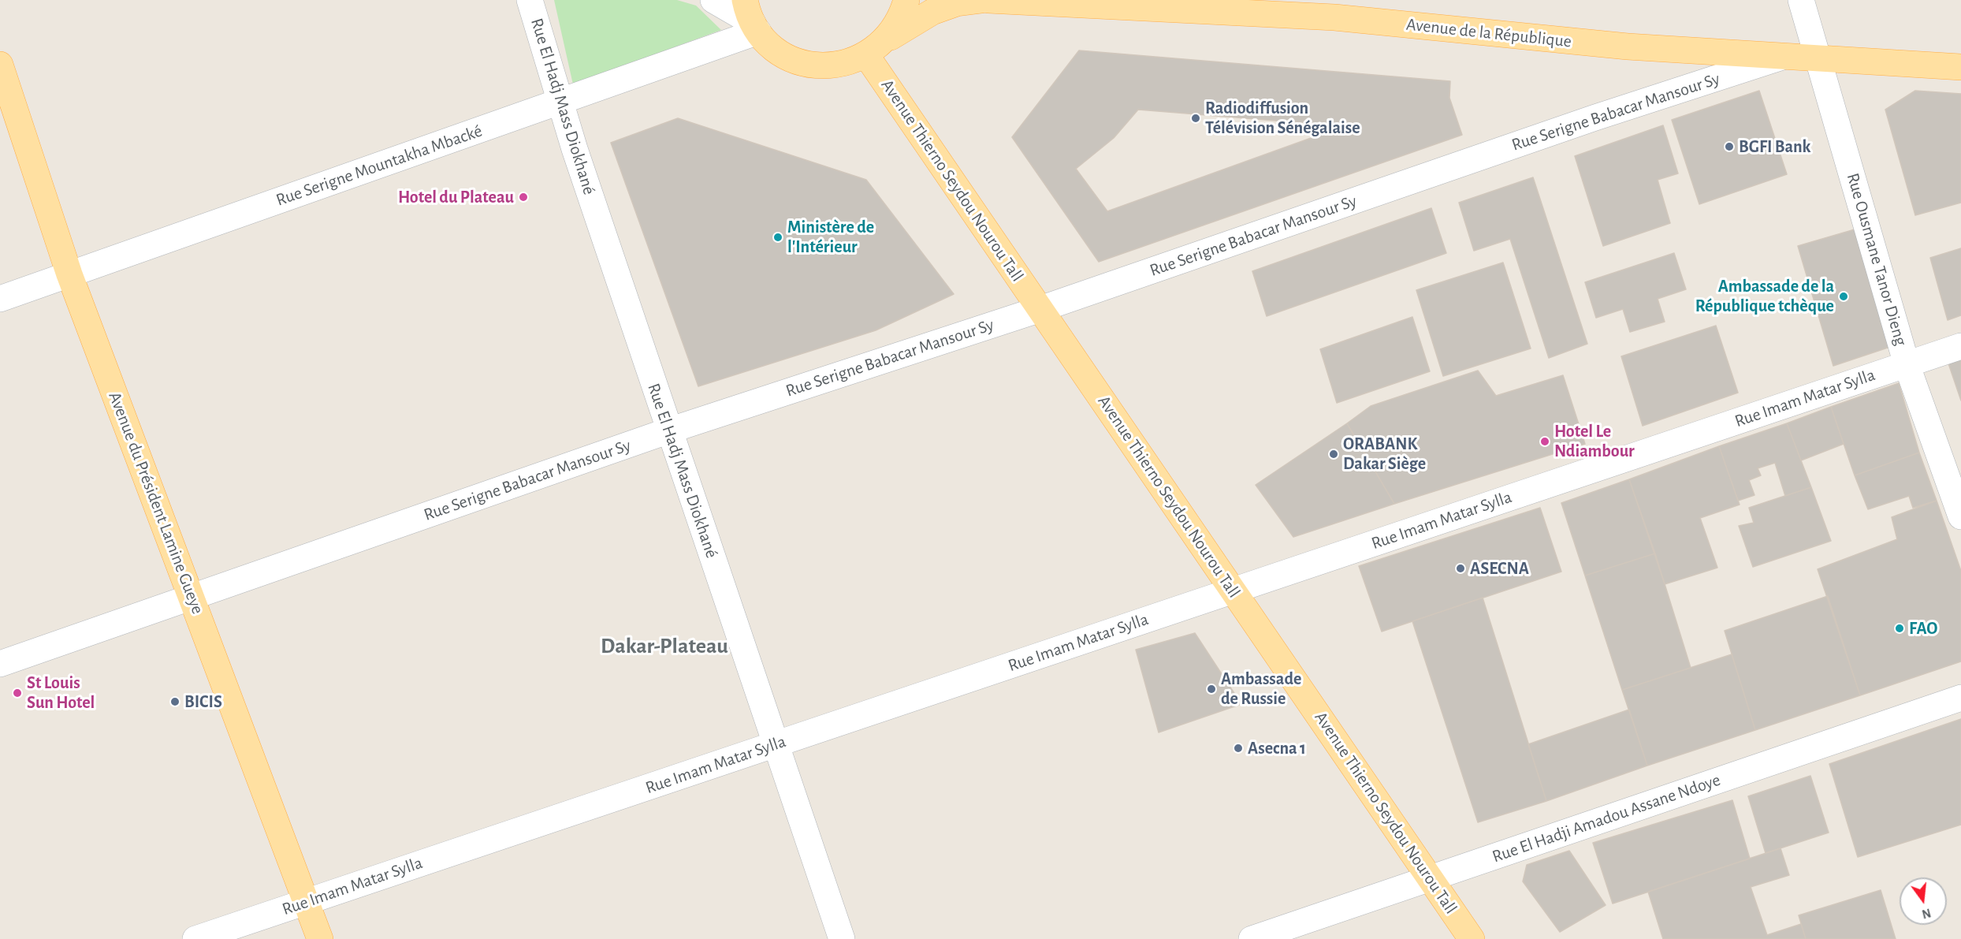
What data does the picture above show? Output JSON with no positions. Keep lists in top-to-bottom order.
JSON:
{
  "streets": {
    "main road": ["Avenue de la République", "Avenue Thierno Seydou Nourou Tall", "Avenue du Président Lamine Gueye"],
    "street": [
      "Rue El Hadj Mass Diokhané",
      "Rue Serigne Babacar Mansour Sy",
      "Rue Serigne Mountakha Mbacké",
      "Rue Ousmane Tanor Dieng",
      "Rue Imam Matar Sylla",
      "Rue El Hadji Amadou Assane Ndoye"
    ]
  },
  "crossings": [
    ["Avenue de la République", "Rue Serigne Babacar Mansour Sy"],
    ["Avenue de la République", "Rue Ousmane Tanor Dieng"],
    ["Rue El Hadj Mass Diokhané", "Rue Serigne Babacar Mansour Sy"],
    ["Rue El Hadj Mass Diokhané", "Rue Serigne Mountakha Mbacké"],
    ["Rue El Hadj Mass Diokhané", "Rue Imam Matar Sylla"],
    ["Rue Serigne Babacar Mansour Sy", "Avenue Thierno Seydou Nourou Tall"],
    ["Rue Serigne Babacar Mansour Sy", "Avenue du Président Lamine Gueye"],
    ["Rue Serigne Mountakha Mbacké", "Avenue du Président Lamine Gueye"],
    ["Avenue Thierno Seydou Nourou Tall", "Rue Imam Matar Sylla"],
    ["Avenue Thierno Seydou Nourou Tall", "Rue El Hadji Amadou Assane Ndoye"],
    ["Rue Ousmane Tanor Dieng", "Rue Imam Matar Sylla"],
    ["Rue Imam Matar Sylla", "Avenue du Président Lamine Gueye"]
  ],
  "districts": ["Dakar-Plateau"],
  "places": [
    "Radiodiffusion Télévision Sénégalaise",
    "BGFI Bank",
    "Hotel du Plateau",
    "Ministère de l'Intérieur",
    "Ambassade de la République tchèque",
    "Hotel Le Ndiambour",
    "ORABANK Dakar Siège",
    "ASECNA",
    "FAO",
    "Ambassade de Russie",
    "St Louis Sun Hotel",
    "BICIS",
    "Asecna 1"
  ],
  "north": "bottom"
}
